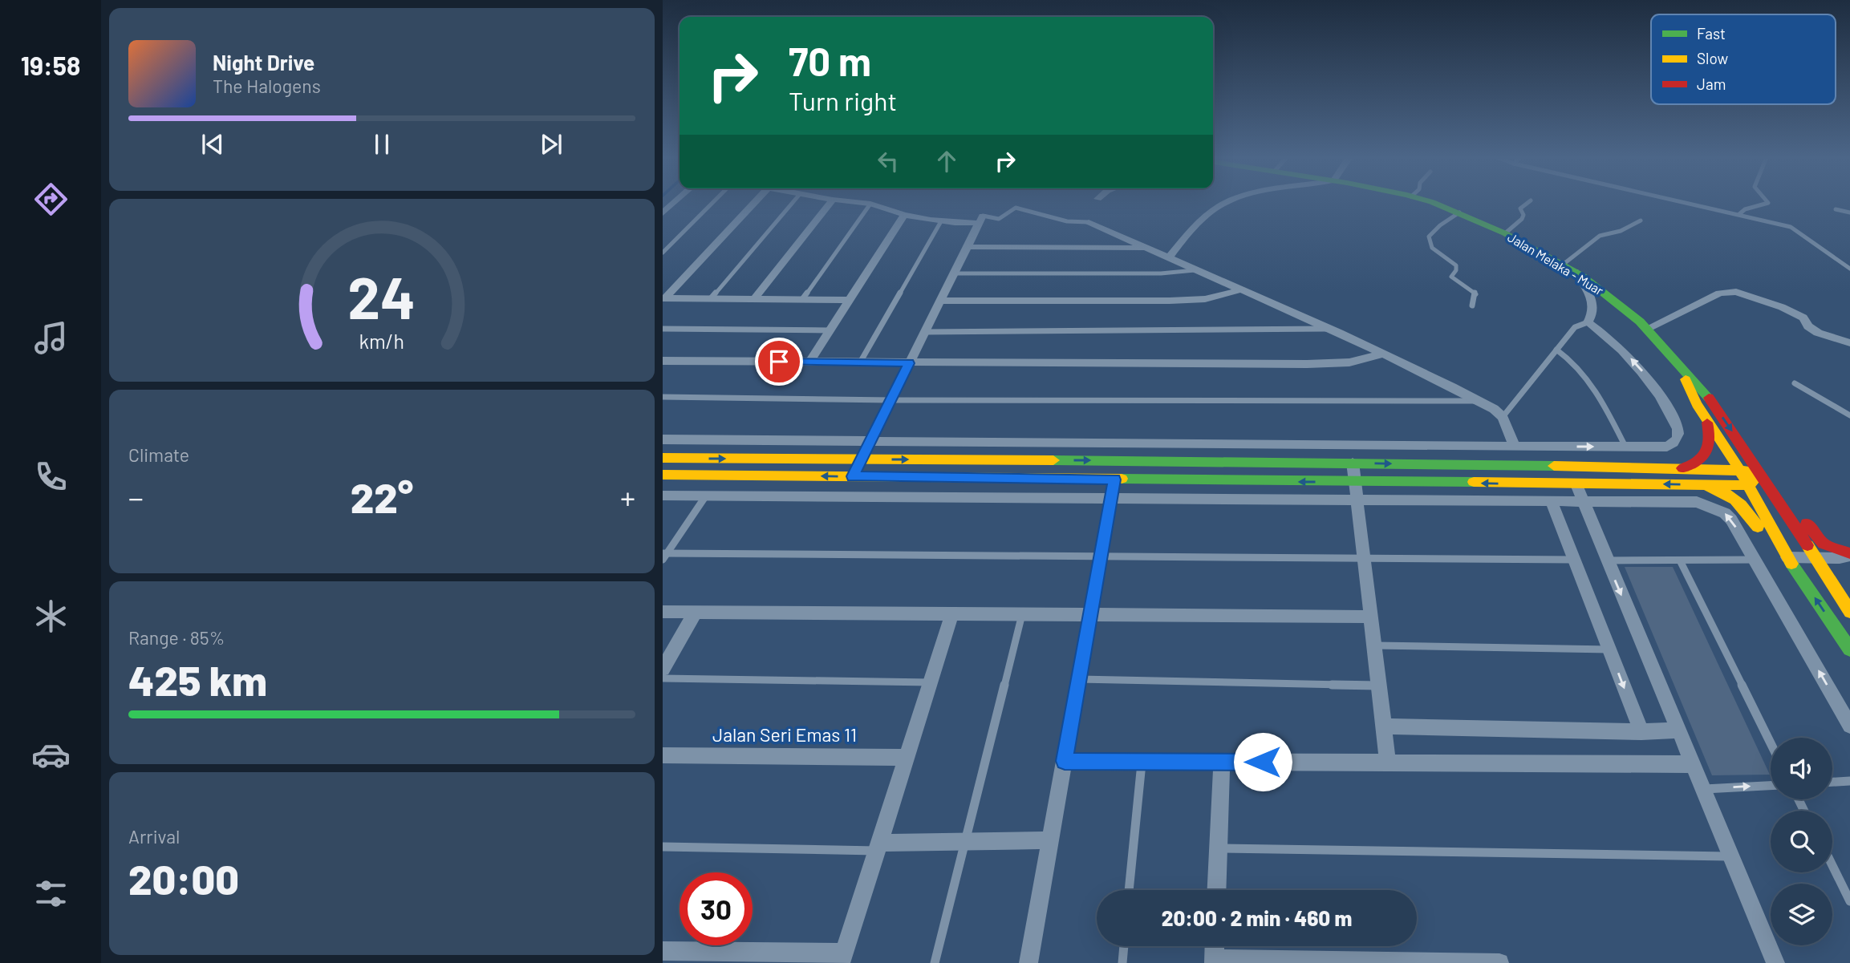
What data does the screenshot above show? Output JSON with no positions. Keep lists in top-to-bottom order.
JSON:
{
  "streets": {
    "street": ["Jalan Melaka - Muar", "Jalan Seri Emas 11"]
  },
  "legend": ["Fast", "Slow", "Jam"],
  "page": {
    "tabs": "19:58",
    "turn": ["70 m", "Turn right"],
    "song": ["Night Drive", "The Halogens"],
    "tile": [
      "Climate",
      ["Range · 85%", "425 km"],
      ["Arrival", "20:00"]
    ],
    "heat": ["−", "22°", "+"],
    "limit": "30",
    "trip": "20:00 · 2 min · 460 m",
    "gauge": ["24", "km/h"]
  }
}
